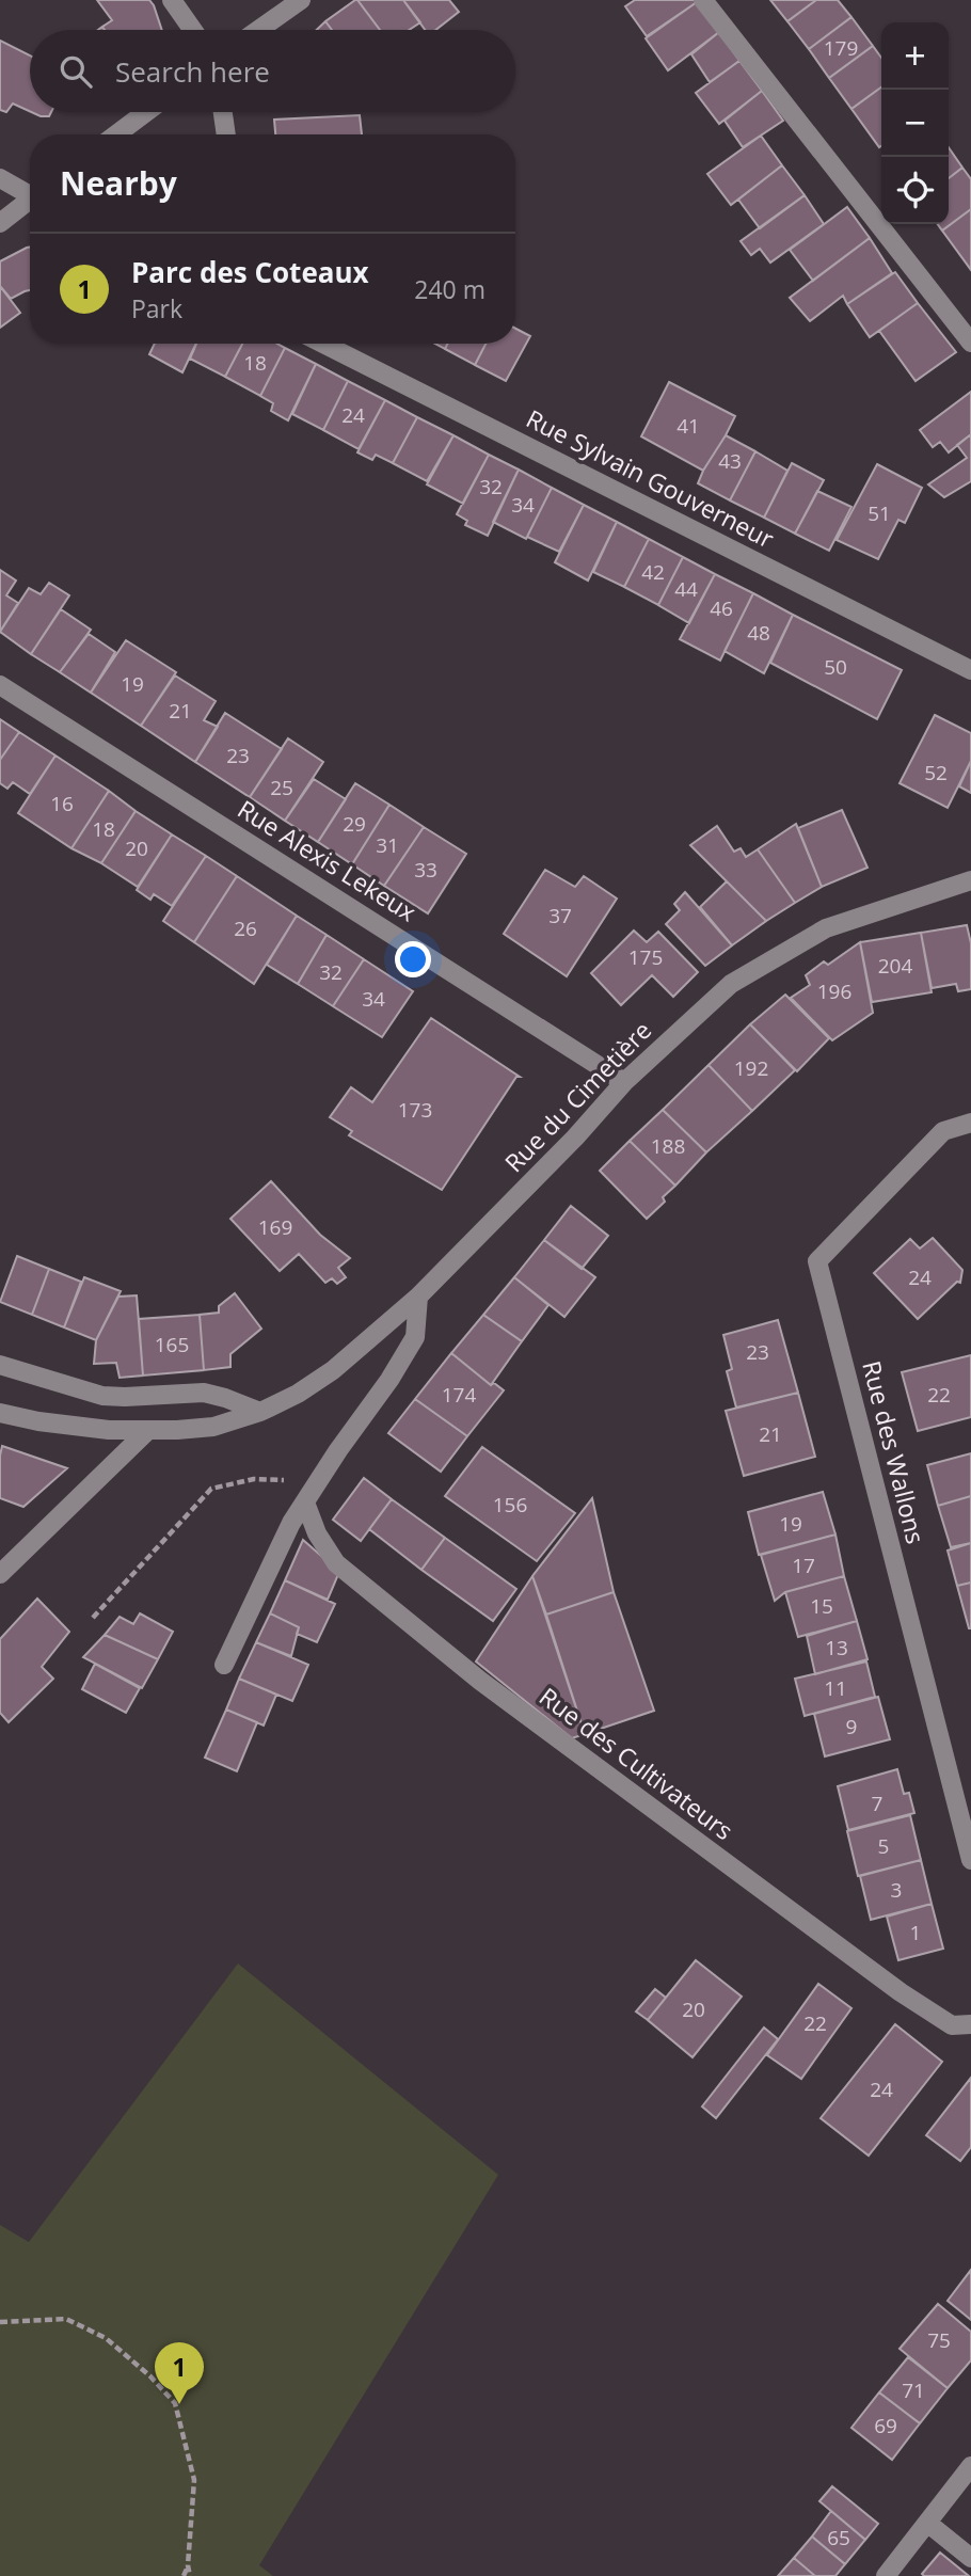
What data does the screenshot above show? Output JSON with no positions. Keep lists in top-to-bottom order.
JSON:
{
  "streets": {
    "street": [
      "Rue Sylvain Gouverneur",
      "Rue Alexis Lekeux",
      "Rue du Cimetière",
      "Rue des Wallons",
      "Rue des Cultivateurs"
    ]
  },
  "crossings": [
    ["Rue Alexis Lekeux", "Rue du Cimetière"]
  ],
  "house_numbers": [
    "179",
    "18",
    "24",
    "41",
    "43",
    "32",
    "34",
    "51",
    "42",
    "44",
    "46",
    "48",
    "50",
    "19",
    "21",
    "23",
    "52",
    "25",
    "16",
    "29",
    "18",
    "31",
    "20",
    "33",
    "37",
    "26",
    "175",
    "204",
    "32",
    "196",
    "34",
    "192",
    "173",
    "188",
    "169",
    "24",
    "165",
    "23",
    "174",
    "22",
    "21",
    "156",
    "19",
    "17",
    "15",
    "13",
    "11",
    "9",
    "7",
    "5",
    "3",
    "1",
    "20",
    "22",
    "24",
    "75",
    "71",
    "69",
    "65"
  ],
  "page": {
    "map_buttons": ["+", "−"],
    "search": "Search here",
    "heading": "Nearby",
    "list": [
      {
        "mark": "1",
        "name": "Parc des Coteaux",
        "note": "Park",
        "value": "240 m"
      }
    ],
    "pins": "1"
  }
}
